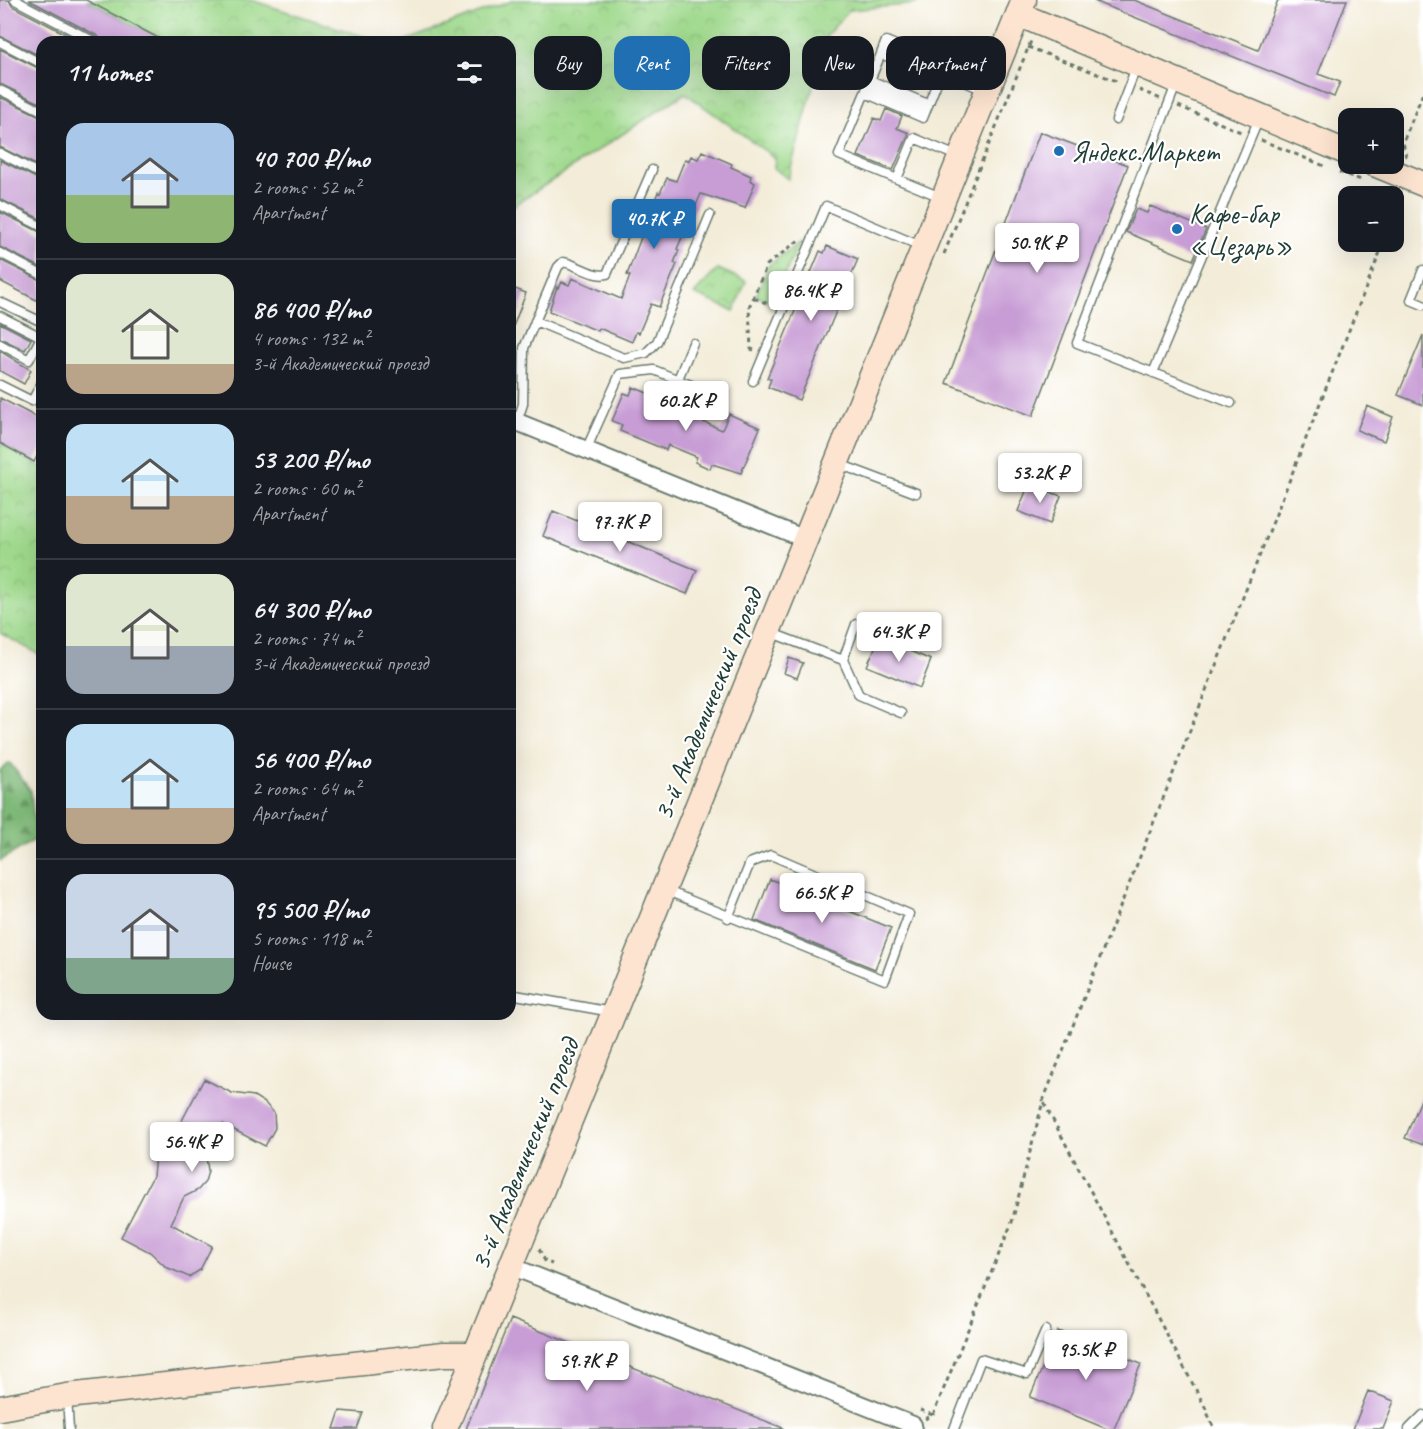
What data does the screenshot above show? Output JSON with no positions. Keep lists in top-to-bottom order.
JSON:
{
  "streets": {
    "street": ["3-й Академический проезд"]
  },
  "places": ["Яндекс.Маркет", "Кафе-бар «Цезарь»"],
  "page": {
    "chip": [
      "Buy",
      "Rent",
      "Filters",
      "New",
      "Apartment"
    ],
    "heading": "11 homes",
    "map_buttons": ["+", "−"],
    "list": [
      {
        "name": "40 700 ₽/mo",
        "note": "2 rooms · 52 m² · Apartment"
      },
      {
        "name": "86 400 ₽/mo",
        "note": "4 rooms · 132 m² · 3-й Академический проезд"
      },
      {
        "name": "53 200 ₽/mo",
        "note": "2 rooms · 60 m² · Apartment"
      },
      {
        "name": "64 300 ₽/mo",
        "note": "2 rooms · 74 m² · 3-й Академический проезд"
      },
      {
        "name": "56 400 ₽/mo",
        "note": "2 rooms · 64 m² · Apartment"
      },
      {
        "name": "95 500 ₽/mo",
        "note": "5 rooms · 118 m² · House"
      }
    ],
    "price": [
      "40.7K ₽",
      "50.9K ₽",
      "86.4K ₽",
      "60.2K ₽",
      "53.2K ₽",
      "97.7K ₽",
      "64.3K ₽",
      "66.5K ₽",
      "56.4K ₽",
      "95.5K ₽",
      "59.7K ₽"
    ]
  }
}
